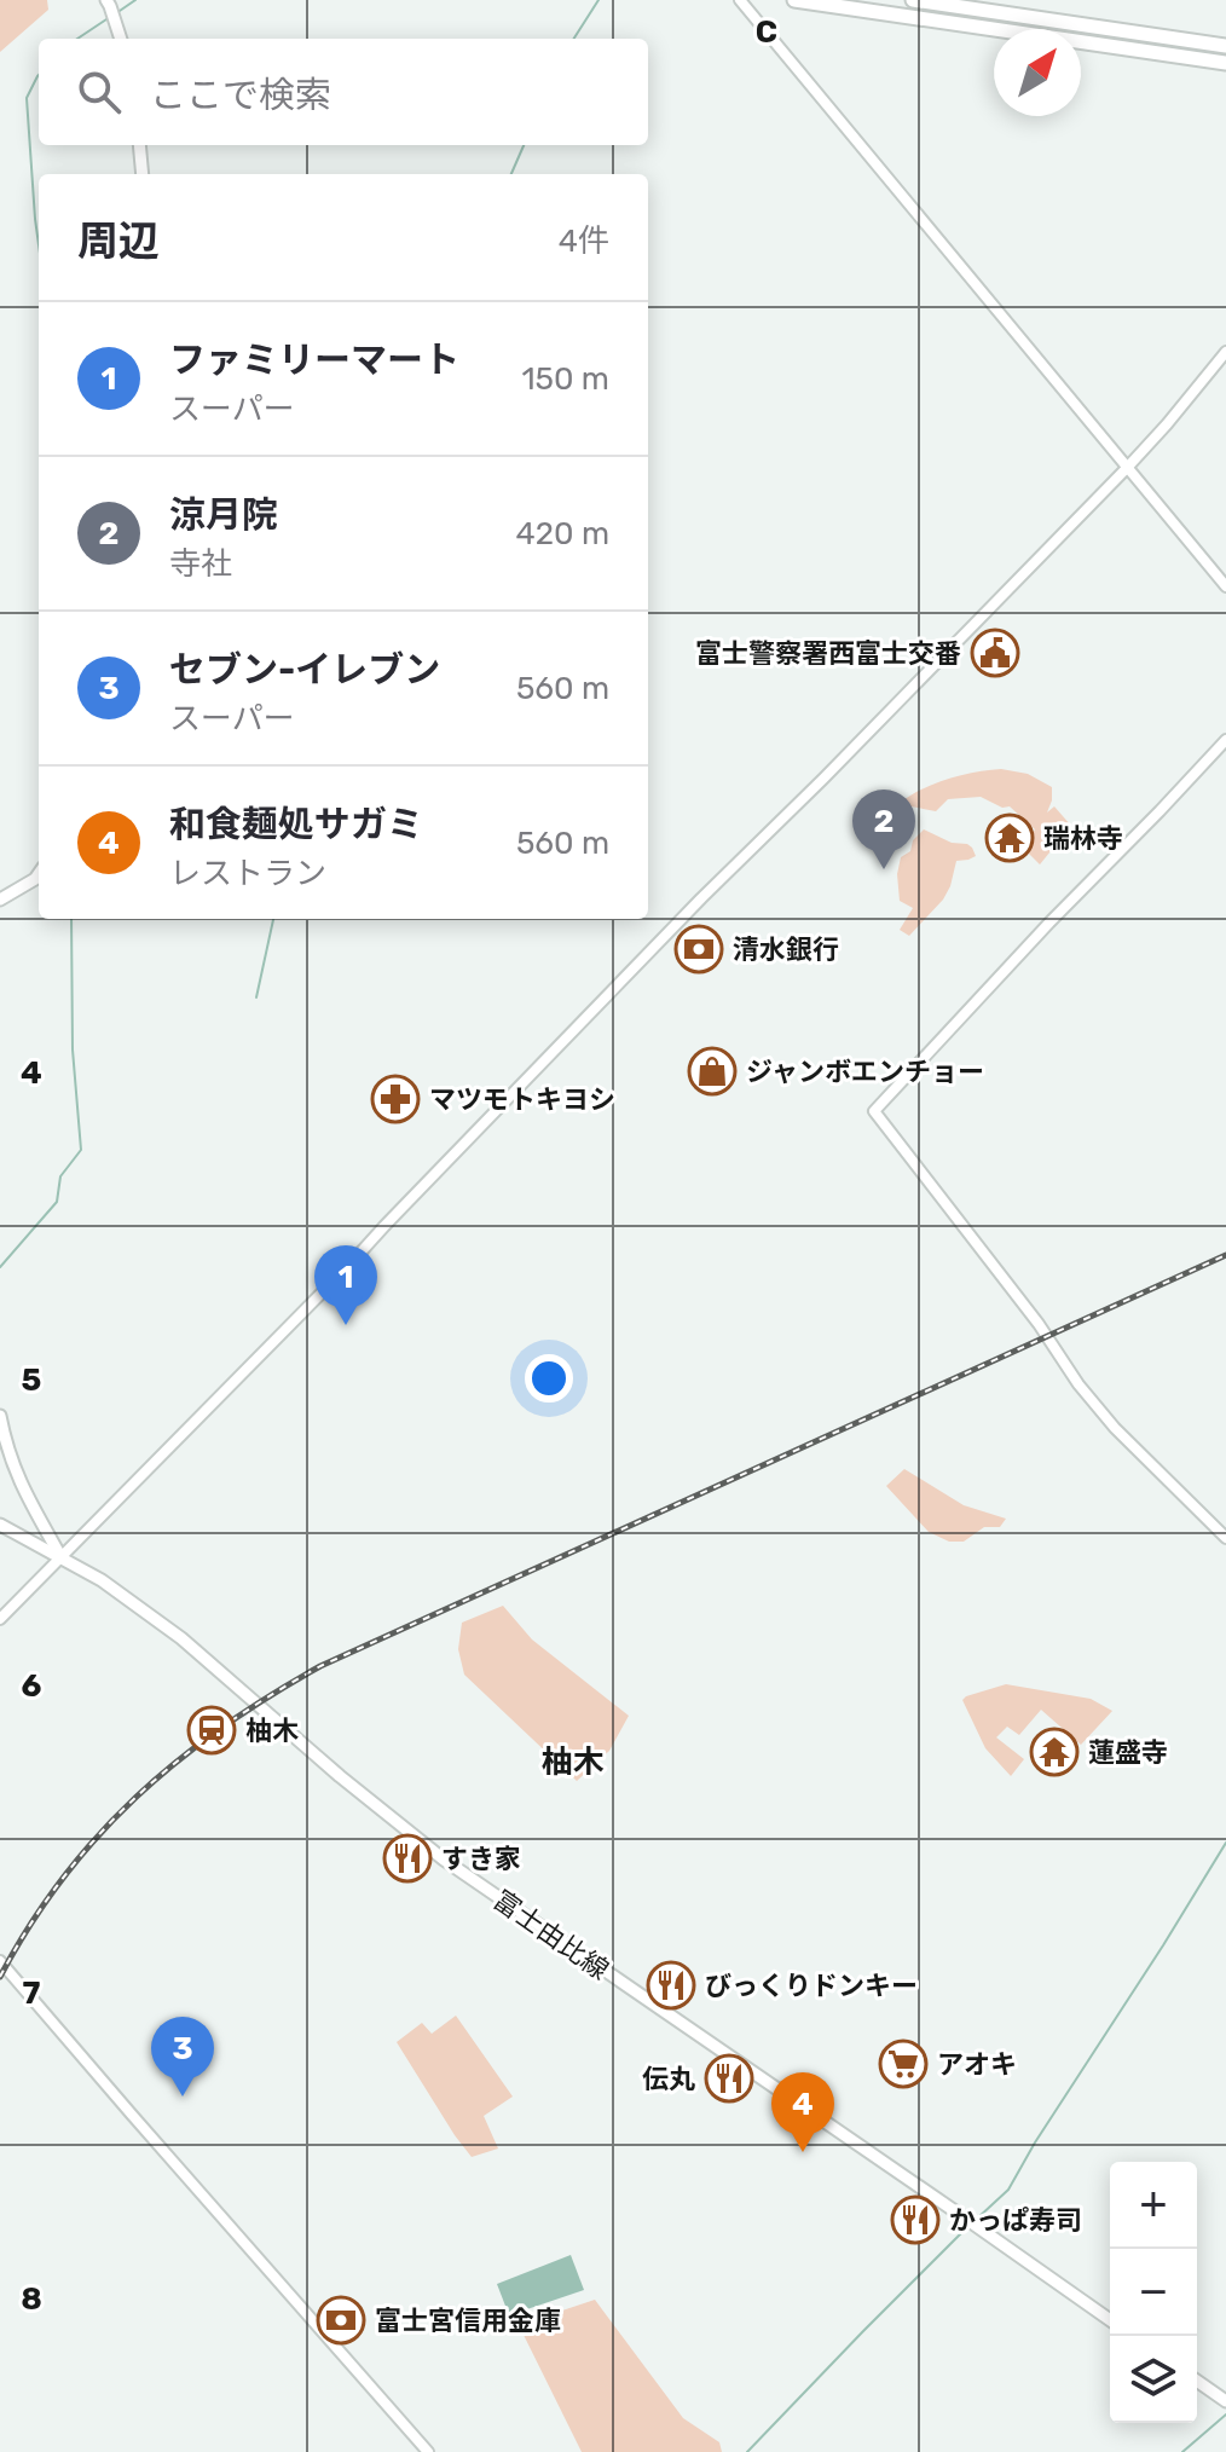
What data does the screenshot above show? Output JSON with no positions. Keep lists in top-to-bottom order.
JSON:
{
  "streets": {
    "main road": ["富士由比線"]
  },
  "districts": ["柚木"],
  "places": {
    "public building": ["富士警察署西富士交番"],
    "temple": ["瑞林寺", "蓮盛寺"],
    "bank": ["清水銀行", "富士宮信用金庫"],
    "shop": ["ジャンボエンチョー"],
    "pharmacy": ["マツモトキヨシ"],
    "station": ["柚木"],
    "restaurant": [
      "すき家",
      "びっくりドンキー",
      "伝丸",
      "かっぱ寿司"
    ],
    "supermarket": ["アオキ"]
  },
  "north": "top right",
  "page": {
    "search": "ここで検索",
    "heading": ["周辺", "4件"],
    "list": [
      {
        "mark": "1",
        "name": "ファミリーマート",
        "note": "スーパー",
        "value": "150 m"
      },
      {
        "mark": "2",
        "name": "涼月院",
        "note": "寺社",
        "value": "420 m"
      },
      {
        "mark": "3",
        "name": "セブン-イレブン",
        "note": "スーパー",
        "value": "560 m"
      },
      {
        "mark": "4",
        "name": "和食麺処サガミ",
        "note": "レストラン",
        "value": "560 m"
      }
    ],
    "pins": [
      "2",
      "1",
      "3",
      "4"
    ],
    "map_buttons": ["+", "−"]
  },
  "grid": {
    "columns": ["C"],
    "rows": [
      "4",
      "5",
      "6",
      "7",
      "8"
    ]
  }
}
